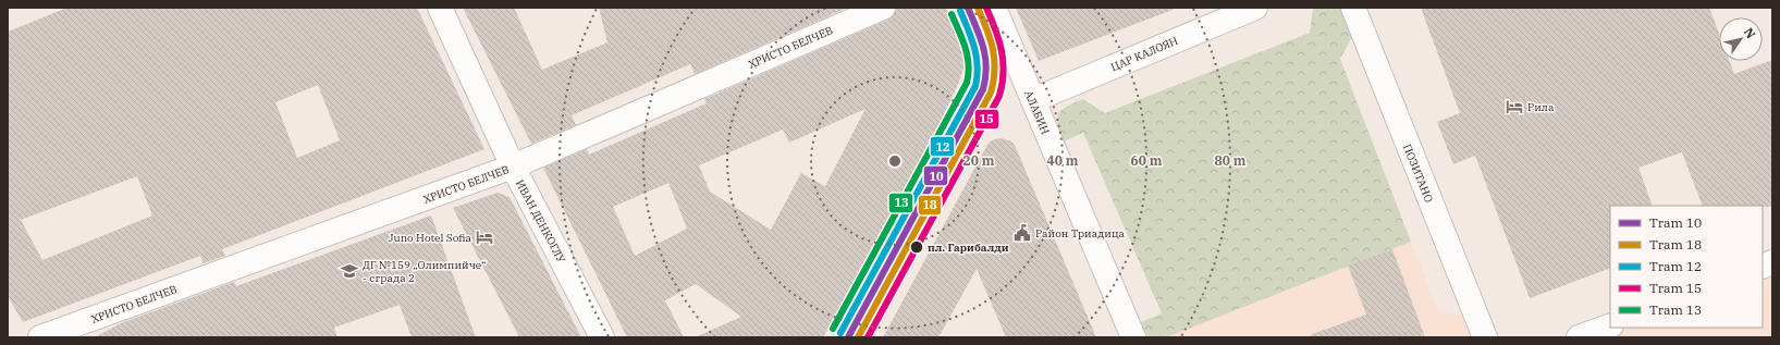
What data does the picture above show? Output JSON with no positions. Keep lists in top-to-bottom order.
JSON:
{
  "streets": {
    "street": [
      "ХРИСТО БЕЛЧЕВ",
      "ЦАР КАЛОЯН",
      "АЛАБИН",
      "ПОЗИТАНО",
      "ИВАН ДЕНКОГЛУ"
    ]
  },
  "crossings": [
    ["ХРИСТО БЕЛЧЕВ", "ИВАН ДЕНКОГЛУ"],
    ["ЦАР КАЛОЯН", "АЛАБИН"]
  ],
  "places": {
    "hotel": ["Рила", "Juno Hotel Sofia"],
    "public building": ["Район Триадица"],
    "other": ["пл. Гарибалди"],
    "school or university": ["ДГ №159 „Олимпийче“ - сграда 2"]
  },
  "lines": [
    "tram line 10",
    "tram line 18",
    "tram line 15",
    "tram line 12",
    "tram line 13"
  ],
  "legend": [
    "Tram 10",
    "Tram 18",
    "Tram 12",
    "Tram 15",
    "Tram 13"
  ],
  "north": "top right",
  "rings": [
    "20 m",
    "40 m",
    "60 m",
    "80 m"
  ]
}
